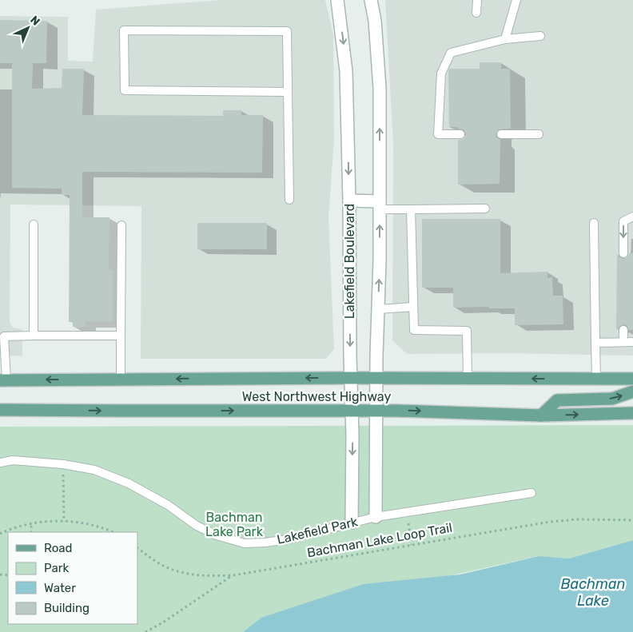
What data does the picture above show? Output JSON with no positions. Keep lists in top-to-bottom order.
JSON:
{
  "streets": {
    "main road": ["West Northwest Highway"],
    "street": ["Lakefield Boulevard"],
    "lane": ["Lakefield Park"],
    "path": ["Bachman Lake Loop Trail"]
  },
  "crossings": [
    ["Lakefield Boulevard", "West Northwest Highway"],
    ["Lakefield Boulevard", "Lakefield Park"]
  ],
  "water": ["Bachman Lake"],
  "parks": ["Bachman Lake Park"],
  "legend": [
    "Road",
    "Park",
    "Water",
    "Building"
  ],
  "north": "top right"
}
